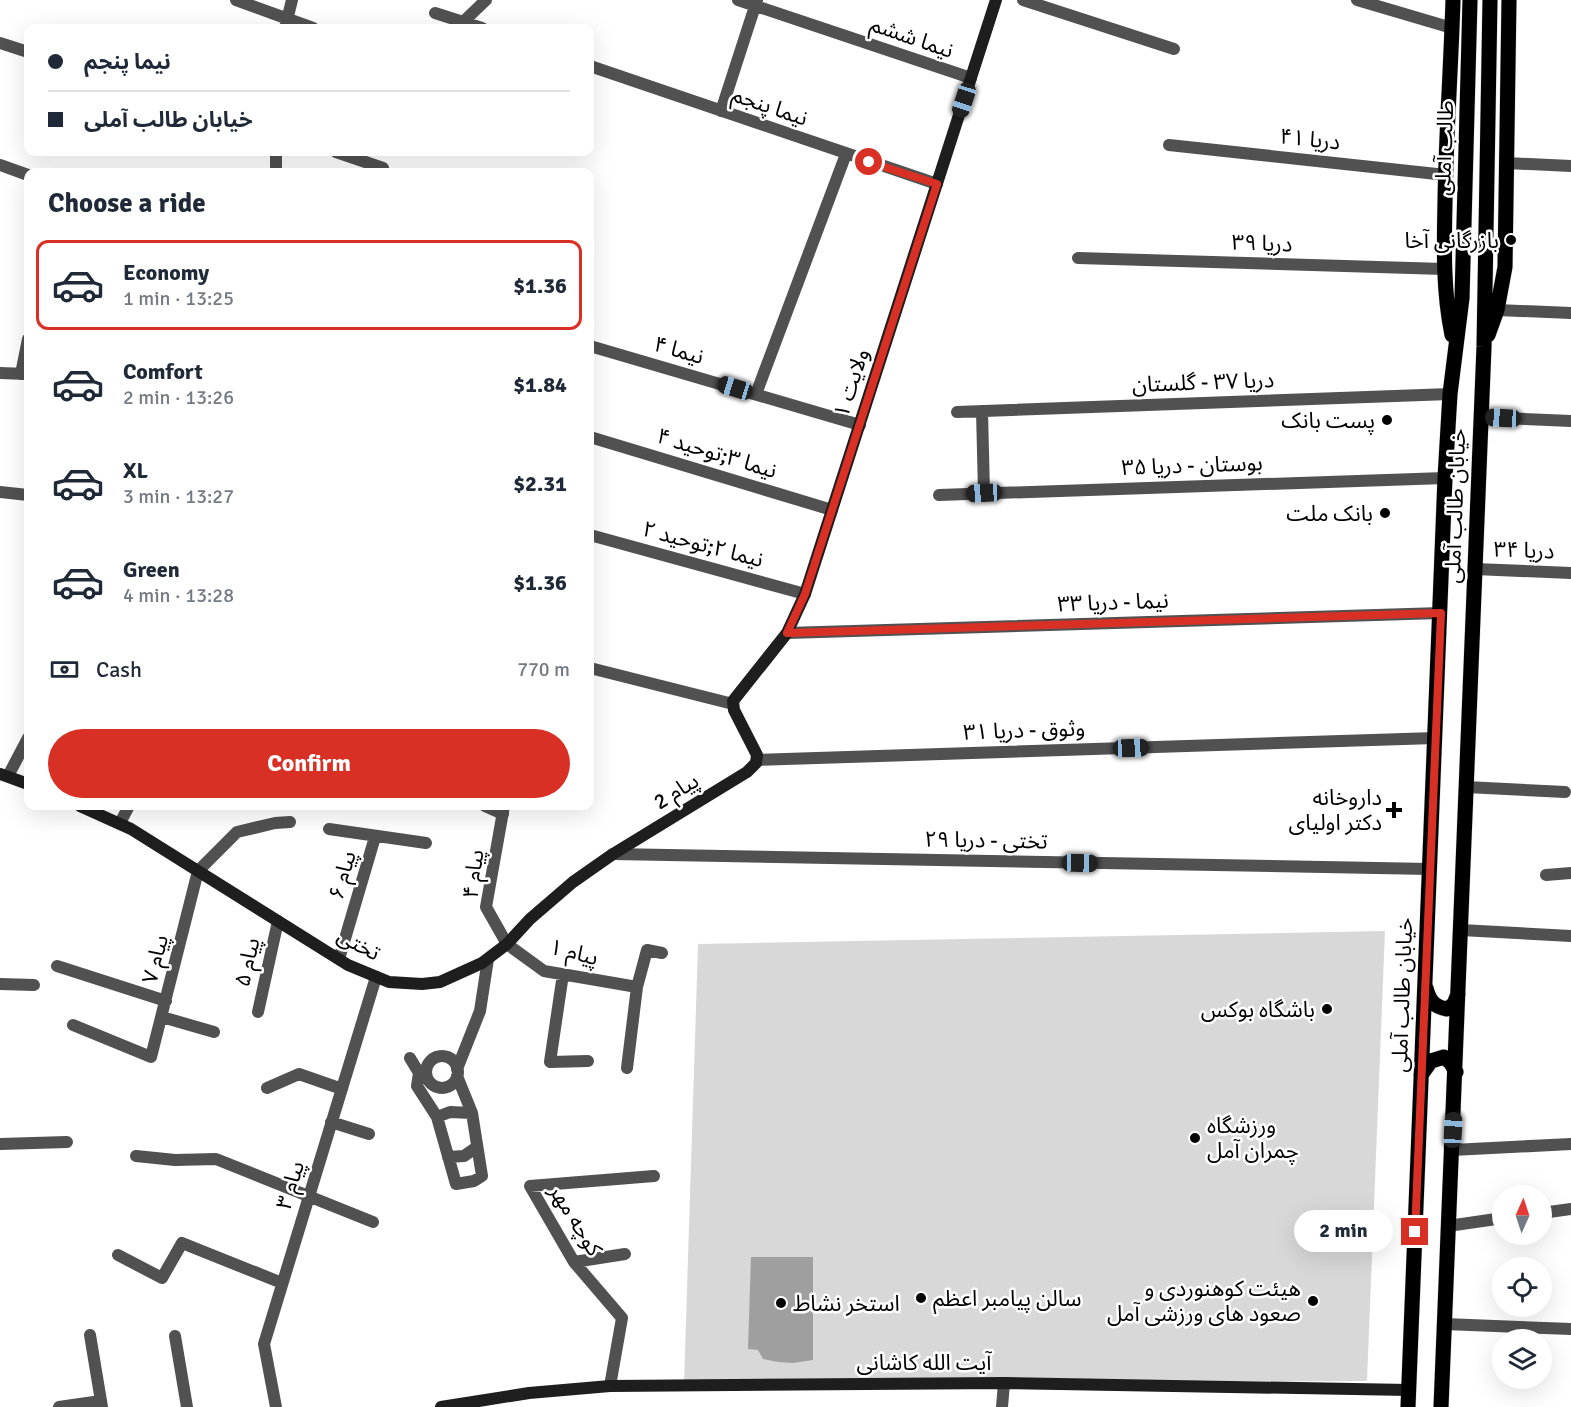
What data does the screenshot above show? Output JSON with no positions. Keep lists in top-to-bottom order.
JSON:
{
  "streets": {
    "main road": ["طالب آملی", "خیابان طالب آملی"],
    "street": [
      "نیما ششم",
      "نیما پنجم",
      "دریا ۴۱",
      "دریا ۳۹",
      "نیما ۴",
      "دریا ۳۷ - گلستان",
      "ولایت ۱",
      "نیما ۳;توحید ۴",
      "بوستان - دریا ۳۵",
      "نیما ۲;توحید ۲",
      "دریا ۳۴",
      "نیما - دریا ۳۳",
      "وثوق - دریا ۳۱",
      "پیام 2",
      "تختی - دریا ۲۹",
      "پیام ۴",
      "پیام ۶",
      "تختی",
      "پیام ۱",
      "پیام ۷",
      "پیام ۵",
      "پيام ۳",
      "کوچه مهر",
      "آیت الله کاشانی"
    ]
  },
  "crossings": [
    ["نیما ششم", "ولایت ۱"],
    ["نیما پنجم", "ولایت ۱"],
    ["طالب آملی", "خیابان طالب آملی"],
    ["نیما ۴", "ولایت ۱"],
    ["دریا ۳۷ - گلستان", "خیابان طالب آملی"],
    ["ولایت ۱", "نیما ۳;توحید ۴"],
    ["ولایت ۱", "نیما ۲;توحید ۲"],
    ["ولایت ۱", "نیما - دریا ۳۳"],
    ["بوستان - دریا ۳۵", "خیابان طالب آملی"],
    ["خیابان طالب آملی", "دریا ۳۴"],
    ["خیابان طالب آملی", "نیما - دریا ۳۳"],
    ["خیابان طالب آملی", "وثوق - دریا ۳۱"],
    ["خیابان طالب آملی", "تختی - دریا ۲۹"],
    ["خیابان طالب آملی", "آیت الله کاشانی"],
    ["وثوق - دریا ۳۱", "پیام 2"],
    ["پیام 2", "تختی - دریا ۲۹"],
    ["پیام 2", "تختی"],
    ["تختی - دریا ۲۹", "تختی"],
    ["پیام ۴", "تختی"],
    ["پیام ۴", "پیام ۱"],
    ["پیام ۶", "تختی"],
    ["تختی", "پیام ۱"],
    ["تختی", "پیام ۷"],
    ["تختی", "پیام ۵"],
    ["تختی", "پيام ۳"],
    ["کوچه مهر", "آیت الله کاشانی"]
  ],
  "places": {
    "other": [
      "بازرگانی آخا",
      "پست بانک",
      "بانک ملت",
      "باشگاه‌ بوکس",
      "ورزشگاه چمران آمل",
      "سالن پیامبر اعظم",
      "هیئت کوهنوردی و صعود های ورزشی آمل",
      "استخر نشاط"
    ],
    "health": ["داروخانه دکتر اولیای"]
  },
  "north": "top",
  "page": {
    "banner": ["نیما پنجم", "خیابان طالب آملی"],
    "heading": "Choose a ride",
    "list": [
      {
        "name": "Economy",
        "note": "1 min · 13:25",
        "value": "$1.36"
      },
      {
        "name": "Comfort",
        "note": "2 min · 13:26",
        "value": "$1.84"
      },
      {
        "name": "XL",
        "note": "3 min · 13:27",
        "value": "$2.31"
      },
      {
        "name": "Green",
        "note": "4 min · 13:28",
        "value": "$1.36"
      }
    ],
    "pay": ["Cash", "770 m"],
    "buttons": "Confirm",
    "bubble": "2 min"
  }
}
